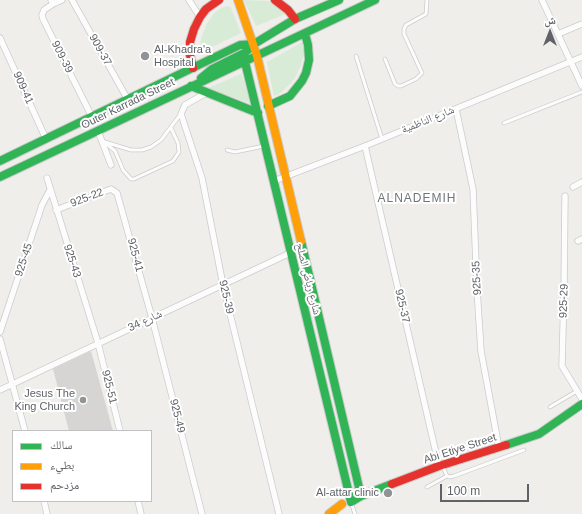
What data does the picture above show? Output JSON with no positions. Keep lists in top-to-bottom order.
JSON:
{
  "streets": {
    "street": [
      "909-37",
      "909-39",
      "909-41",
      "Outer Karrada Street",
      "شارع الناظمية",
      "925-22",
      "925-41",
      "925-45",
      "925-43",
      "925-35",
      "شارع رياض الصلح",
      "925-39",
      "925-29",
      "925-37",
      "شارع 34",
      "925-51",
      "925-49",
      "Abi Etiye Street"
    ]
  },
  "crossings": [
    ["909-37", "Outer Karrada Street"],
    ["909-39", "Outer Karrada Street"],
    ["909-41", "Outer Karrada Street"],
    ["Outer Karrada Street", "شارع رياض الصلح"],
    ["شارع الناظمية", "925-35"],
    ["شارع الناظمية", "شارع رياض الصلح"],
    ["شارع الناظمية", "925-37"],
    ["925-22", "925-41"],
    ["925-22", "925-43"],
    ["925-41", "شارع 34"],
    ["925-41", "925-49"],
    ["925-45", "925-43"],
    ["925-43", "شارع 34"],
    ["925-43", "925-51"],
    ["925-35", "Abi Etiye Street"],
    ["شارع رياض الصلح", "شارع 34"],
    ["شارع رياض الصلح", "Abi Etiye Street"],
    ["925-39", "شارع 34"],
    ["925-37", "Abi Etiye Street"],
    ["شارع 34", "925-51"],
    ["شارع 34", "925-49"]
  ],
  "districts": ["ALNADEMIH"],
  "places": ["Al-Khadra'a Hospital", "Jesus The King Church", "Al-attar clinic"],
  "legend": ["سالك", "بطيء", "مزدحم"],
  "scale_bar": "100 m",
  "north": "top"
}
